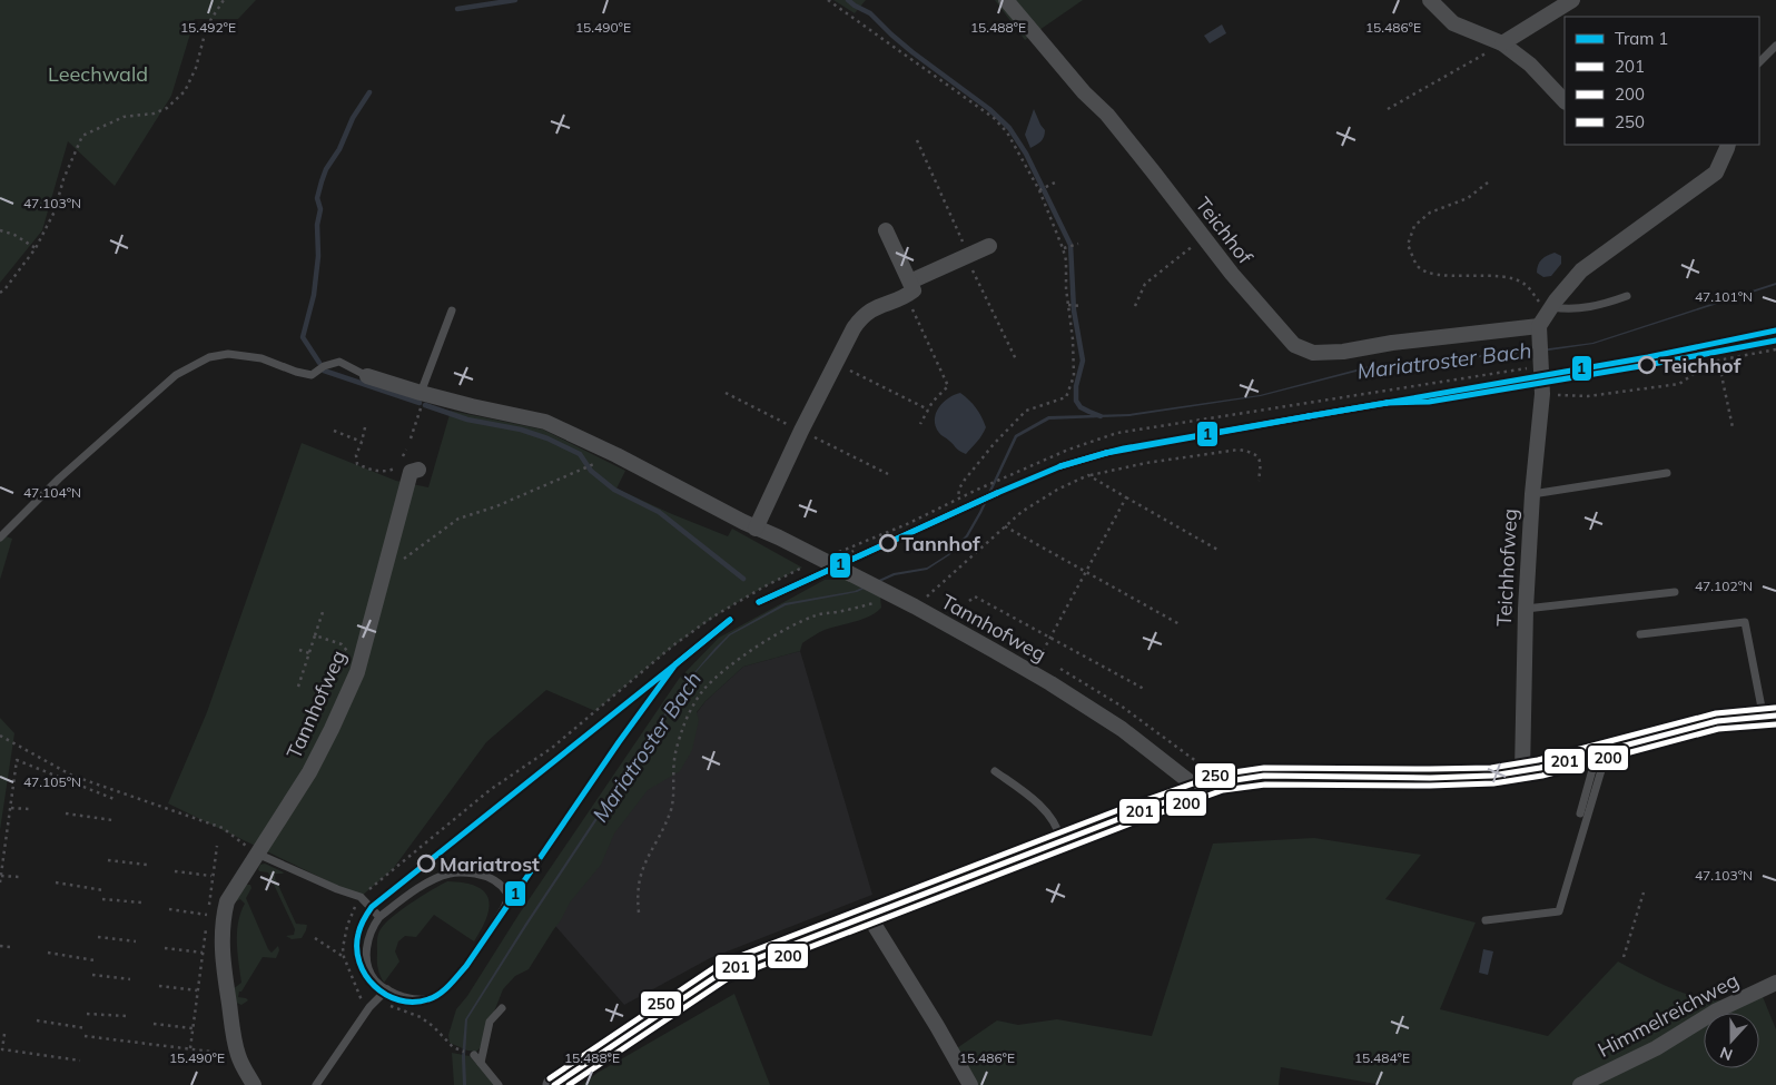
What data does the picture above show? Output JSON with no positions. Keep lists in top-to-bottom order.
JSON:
{
  "streets": {
    "street": [
      "Teichhof",
      "Teichhofweg",
      "Tannhofweg",
      "Himmelreichweg"
    ]
  },
  "water": ["Mariatroster Bach"],
  "parks": ["Leechwald"],
  "places": ["Teichhof", "Tannhof", "Mariatrost"],
  "lines": [
    "tram line 1",
    "transit line 250",
    "transit line 201",
    "transit line 200"
  ],
  "legend": [
    "Tram 1",
    "201",
    "200",
    "250"
  ],
  "north": "bottom",
  "coordinates": [
    "15.492°E",
    "15.490°E",
    "15.488°E",
    "15.486°E",
    "47.103°N",
    "47.101°N",
    "47.104°N",
    "47.102°N",
    "47.105°N",
    "15.484°E"
  ]
}
